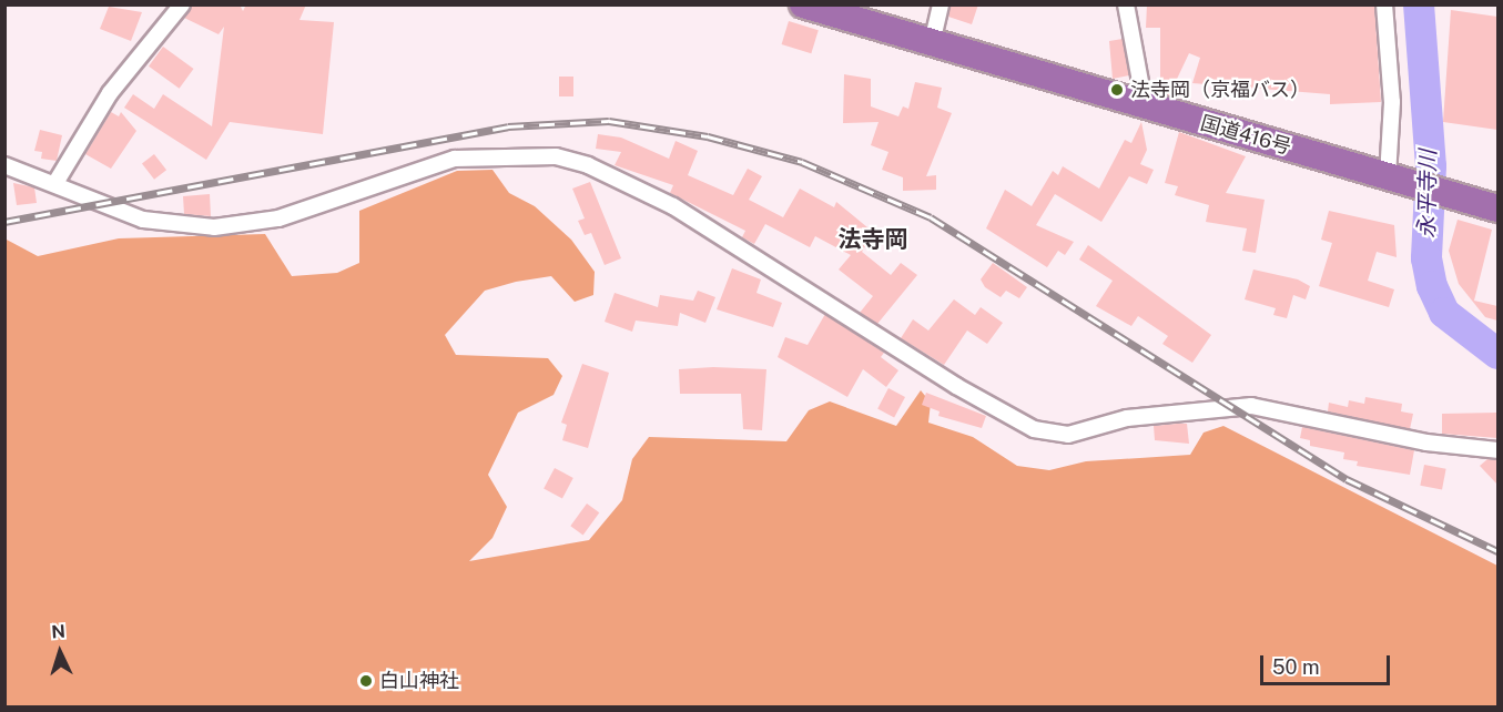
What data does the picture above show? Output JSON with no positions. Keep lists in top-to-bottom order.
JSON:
{
  "streets": {
    "highway": ["国道416号"]
  },
  "districts": ["法寺岡"],
  "water": ["永平寺川"],
  "places": ["法寺岡（京福バス）", "白山神社"],
  "scale_bar": "50 m",
  "north": "top"
}
